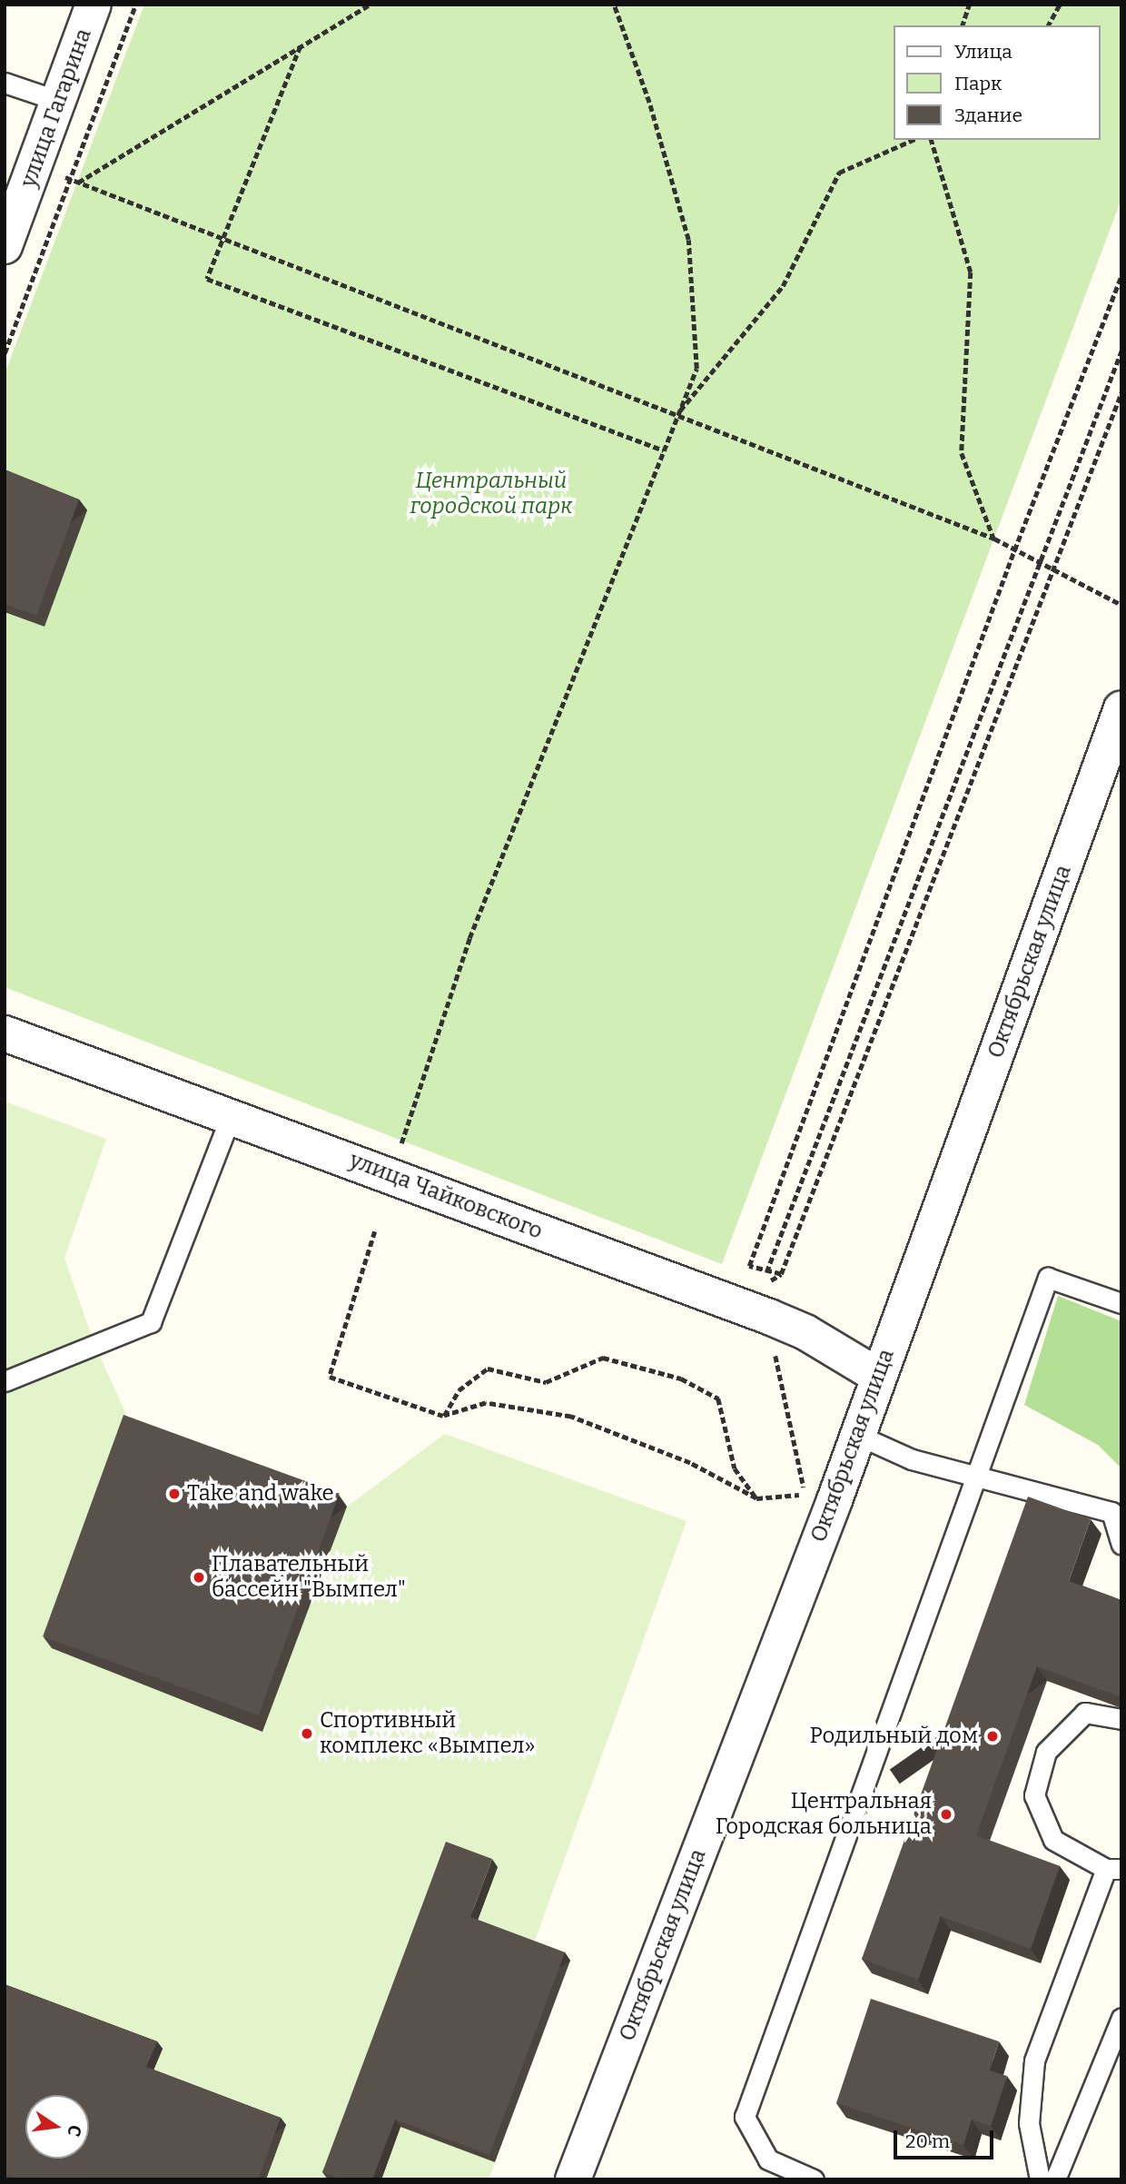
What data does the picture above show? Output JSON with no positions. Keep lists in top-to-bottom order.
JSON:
{
  "streets": {
    "street": ["улица Гагарина", "Октябрьская улица", "улица Чайковского"]
  },
  "crossings": [
    ["Октябрьская улица", "улица Чайковского"]
  ],
  "parks": ["Центральный городской парк"],
  "places": [
    "Take and wake",
    "Плавательный бассейн \"Вымпел\"",
    "Спортивный комплекс «Вымпел»",
    "Родильный дом",
    "Центральная Городская больница"
  ],
  "legend": ["Улица", "Парк", "Здание"],
  "scale_bar": "20 m",
  "north": "right"
}
